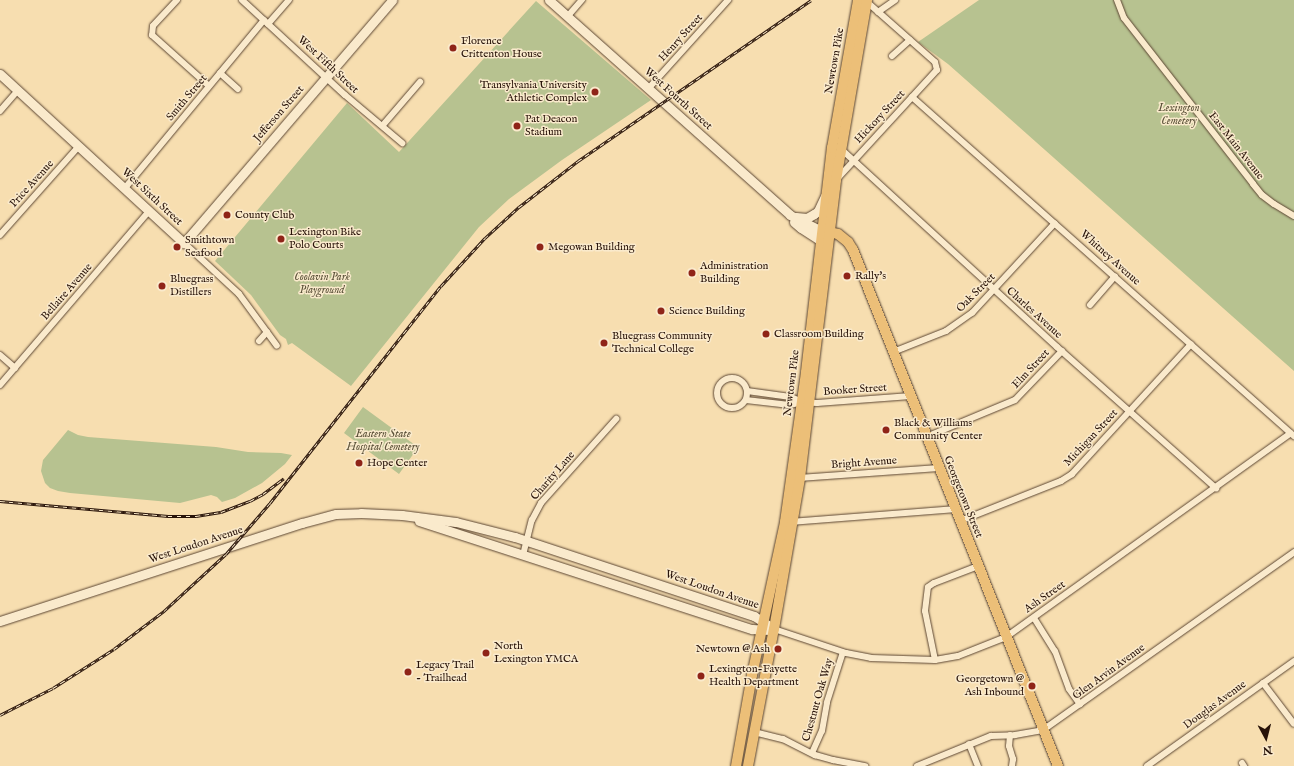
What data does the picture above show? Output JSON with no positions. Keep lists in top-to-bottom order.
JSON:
{
  "streets": {
    "main road": [
      "Newtown Pike",
      "West Fourth Street",
      "Jefferson Street",
      "West Sixth Street",
      "Georgetown Street",
      "West Loudon Avenue"
    ],
    "street": [
      "Henry Street",
      "West Fifth Street",
      "Smith Street",
      "Hickory Street",
      "East Main Avenue",
      "Price Avenue",
      "Whitney Avenue",
      "Bellaire Avenue",
      "Oak Street",
      "Charles Avenue",
      "Elm Street",
      "Booker Street",
      "Michigan Street",
      "Bright Avenue",
      "Charity Lane",
      "Ash Street",
      "Glen Arvin Avenue",
      "Chestnut Oak Way",
      "Douglas Avenue"
    ]
  },
  "crossings": [
    ["Henry Street", "West Fourth Street"],
    ["Newtown Pike", "West Fourth Street"],
    ["Newtown Pike", "Hickory Street"],
    ["Newtown Pike", "Charles Avenue"],
    ["Newtown Pike", "Booker Street"],
    ["Newtown Pike", "Bright Avenue"],
    ["Newtown Pike", "Georgetown Street"],
    ["Newtown Pike", "West Loudon Avenue"],
    ["Newtown Pike", "Ash Street"],
    ["West Fifth Street", "Smith Street"],
    ["West Fifth Street", "Jefferson Street"],
    ["Smith Street", "West Sixth Street"],
    ["West Fourth Street", "Georgetown Street"],
    ["Jefferson Street", "West Sixth Street"],
    ["Hickory Street", "Whitney Avenue"],
    ["Hickory Street", "Charles Avenue"],
    ["Price Avenue", "West Sixth Street"],
    ["West Sixth Street", "Bellaire Avenue"],
    ["Whitney Avenue", "Oak Street"],
    ["Whitney Avenue", "Michigan Street"],
    ["Whitney Avenue", "Ash Street"],
    ["Oak Street", "Charles Avenue"],
    ["Oak Street", "Georgetown Street"],
    ["Charles Avenue", "Elm Street"],
    ["Charles Avenue", "Michigan Street"],
    ["Charles Avenue", "Ash Street"],
    ["Elm Street", "Georgetown Street"],
    ["Booker Street", "Georgetown Street"],
    ["Michigan Street", "Georgetown Street"],
    ["Bright Avenue", "Georgetown Street"],
    ["Charity Lane", "West Loudon Avenue"],
    ["Georgetown Street", "Ash Street"],
    ["Georgetown Street", "Glen Arvin Avenue"],
    ["West Loudon Avenue", "Ash Street"],
    ["Ash Street", "Chestnut Oak Way"]
  ],
  "parks": ["Lexington Cemetery", "Coolavin Park Playground", "Eastern State Hospital Cemetery"],
  "places": [
    "Florence Crittenton House",
    "Transylvania University Athletic Complex",
    "Pat Deacon Stadium",
    "County Club",
    "Lexington Bike Polo Courts",
    "Smithtown Seafood",
    "Megowan Building",
    "Administration Building",
    "Rally's",
    "Bluegrass Distillers",
    "Science Building",
    "Classroom Building",
    "Bluegrass Community Technical College",
    "Black & Williams Community Center",
    "Hope Center",
    "Newtown @ Ash",
    "North Lexington YMCA",
    "Legacy Trail - Trailhead",
    "Lexington-Fayette Health Department",
    "Georgetown @ Ash Inbound"
  ],
  "north": "bottom"
}
